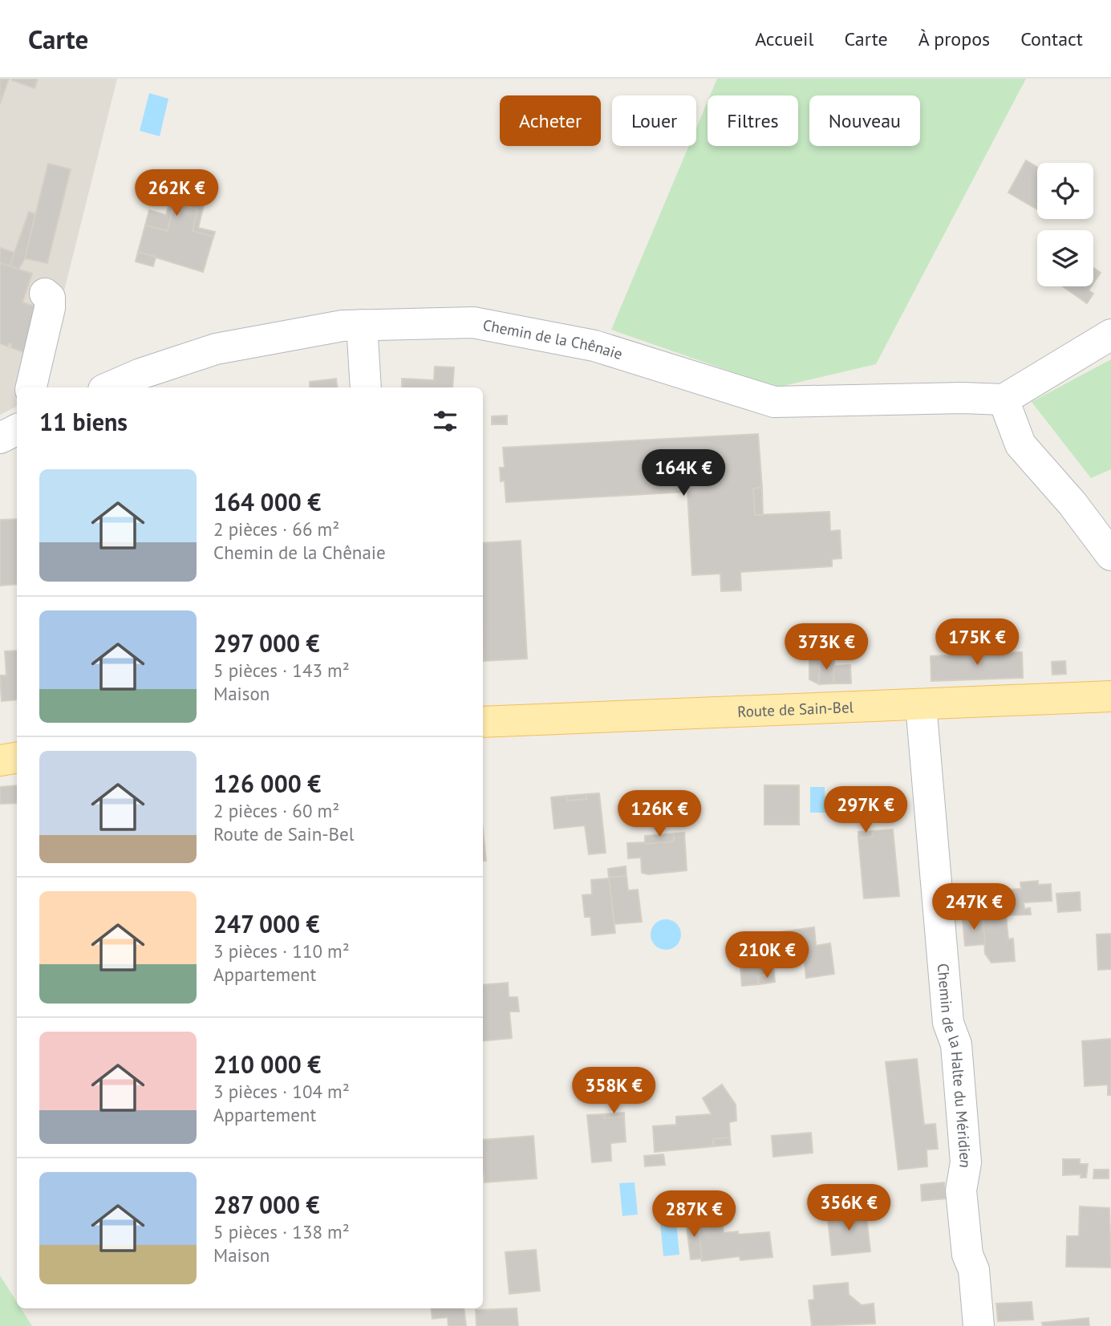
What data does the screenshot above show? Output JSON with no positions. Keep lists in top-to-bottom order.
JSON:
{
  "streets": {
    "main road": ["Route de Sain-Bel"],
    "street": ["Chemin de la Chênaie", "Chemin de la Halte du Méridien"]
  },
  "crossings": [
    ["Route de Sain-Bel", "Chemin de la Halte du Méridien"]
  ],
  "page": {
    "header": "Carte",
    "nav": [
      "Accueil",
      "Carte",
      "À propos",
      "Contact"
    ],
    "chip": [
      "Acheter",
      "Louer",
      "Filtres",
      "Nouveau"
    ],
    "price": [
      "262K €",
      "164K €",
      "175K €",
      "373K €",
      "297K €",
      "126K €",
      "247K €",
      "210K €",
      "358K €",
      "356K €",
      "287K €"
    ],
    "heading": "11 biens",
    "list": [
      {
        "name": "164 000 €",
        "note": "2 pièces · 66 m² · Chemin de la Chênaie"
      },
      {
        "name": "297 000 €",
        "note": "5 pièces · 143 m² · Maison"
      },
      {
        "name": "126 000 €",
        "note": "2 pièces · 60 m² · Route de Sain-Bel"
      },
      {
        "name": "247 000 €",
        "note": "3 pièces · 110 m² · Appartement"
      },
      {
        "name": "210 000 €",
        "note": "3 pièces · 104 m² · Appartement"
      },
      {
        "name": "287 000 €",
        "note": "5 pièces · 138 m² · Maison"
      }
    ]
  }
}
